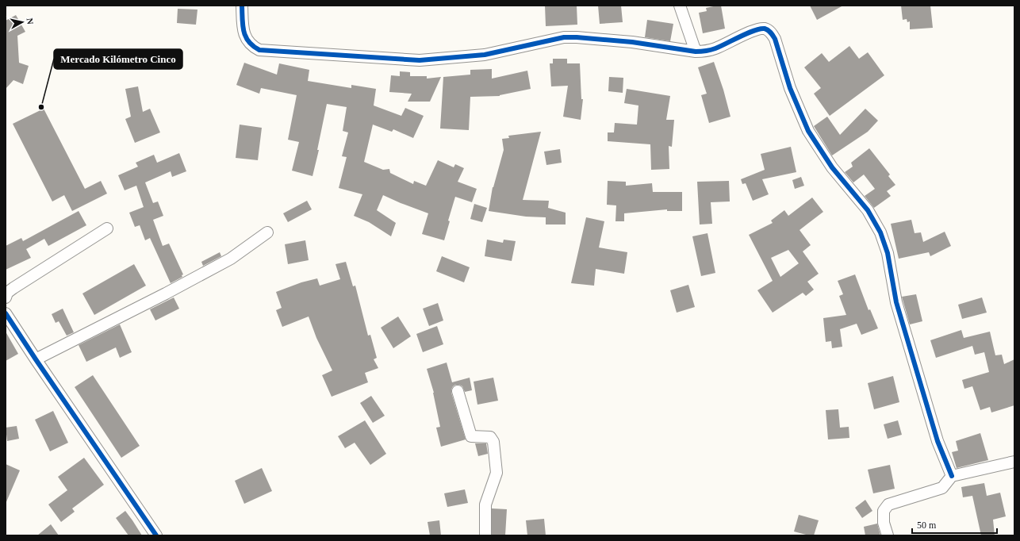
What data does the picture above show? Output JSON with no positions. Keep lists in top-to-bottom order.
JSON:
{
  "places": ["Mercado Kilómetro Cinco"],
  "scale_bar": "50 m",
  "north": "right"
}
